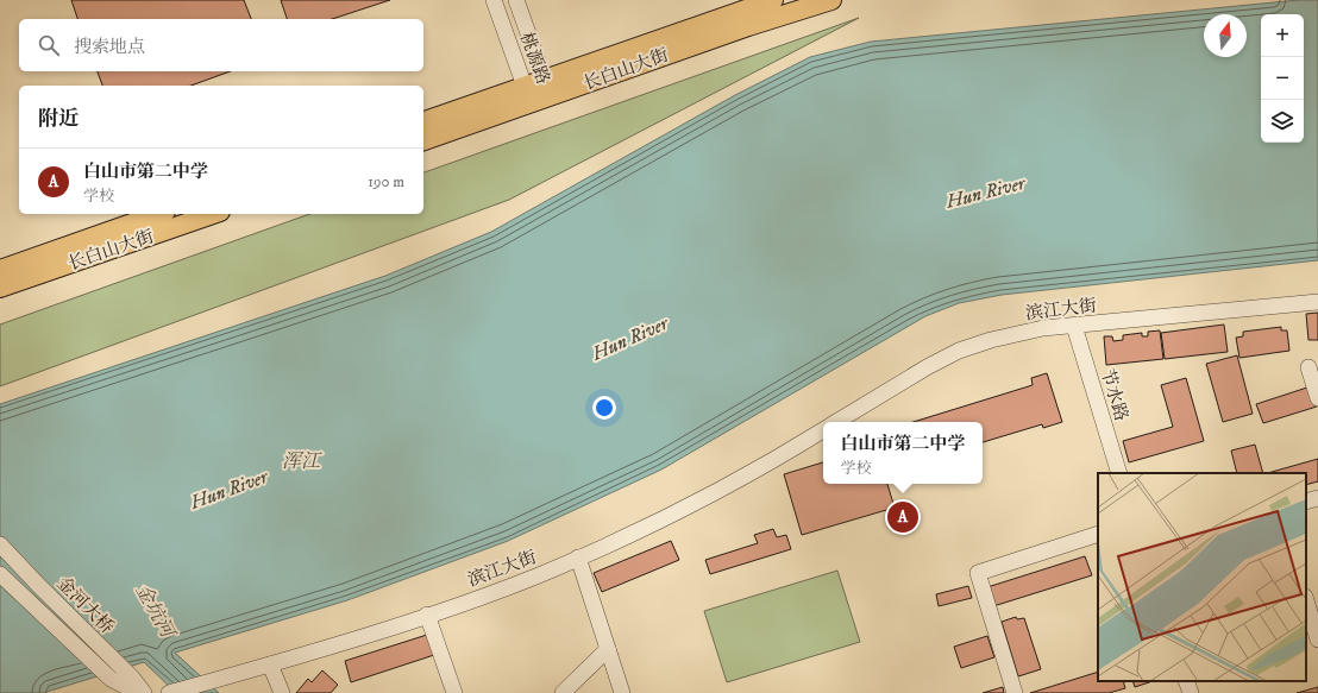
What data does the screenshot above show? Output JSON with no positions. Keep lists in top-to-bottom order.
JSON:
{
  "streets": {
    "main road": ["长白山大街"],
    "street": [
      "桃源路",
      "滨江大街",
      "节水路",
      "金河大桥"
    ]
  },
  "crossings": [
    ["桃源路", "长白山大街"],
    ["滨江大街", "节水路"]
  ],
  "water": ["Hun River", "浑江", "金坑河"],
  "north": "top",
  "page": {
    "map_buttons": ["+", "−"],
    "search": "搜索地点",
    "heading": "附近",
    "list": [
      {
        "mark": "A",
        "name": "白山市第二中学",
        "note": "学校",
        "value": "190 m"
      }
    ],
    "popup": ["白山市第二中学", "学校"],
    "pins": "A"
  }
}
